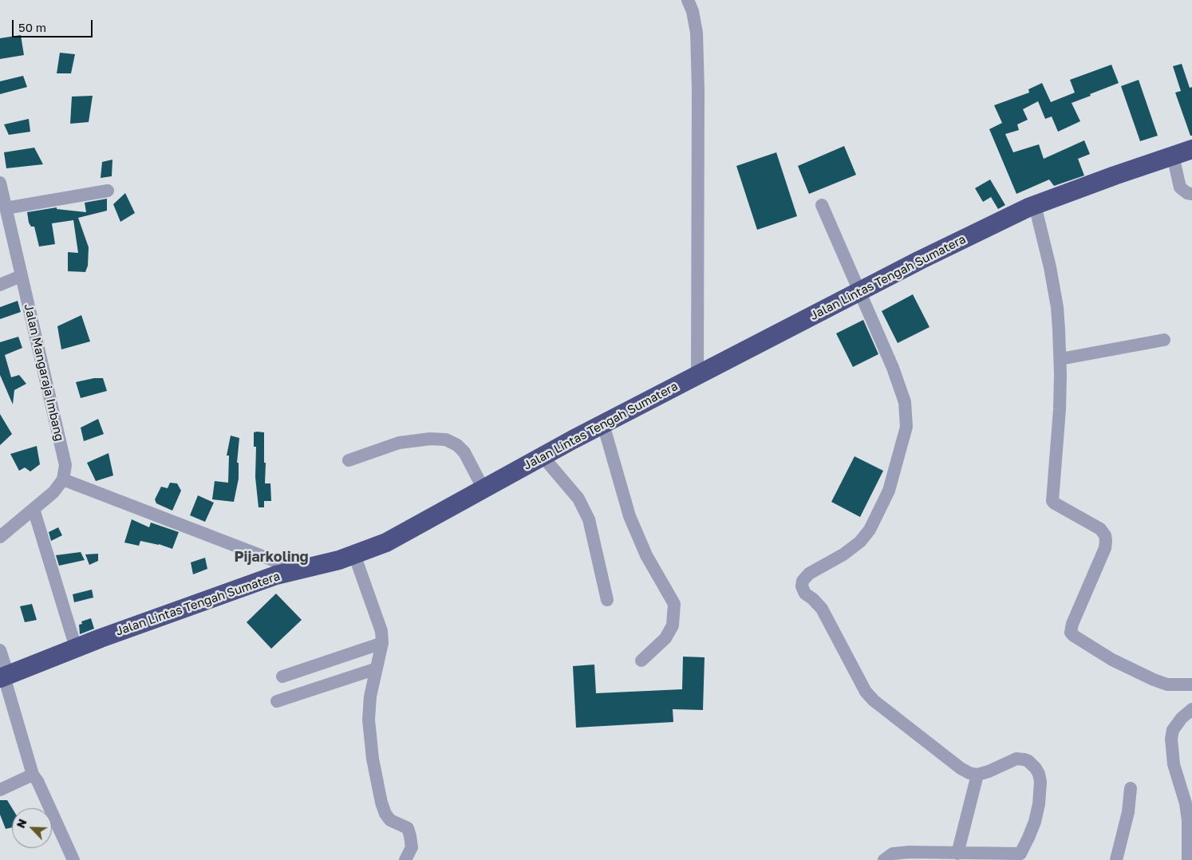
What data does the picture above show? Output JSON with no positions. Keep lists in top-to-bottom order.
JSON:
{
  "streets": {
    "highway": ["Jalan Lintas Tengah Sumatera"],
    "street": ["Jalan Mangaraja Imbang"]
  },
  "districts": ["Pijarkoling"],
  "scale_bar": "50 m",
  "north": "top left"
}
